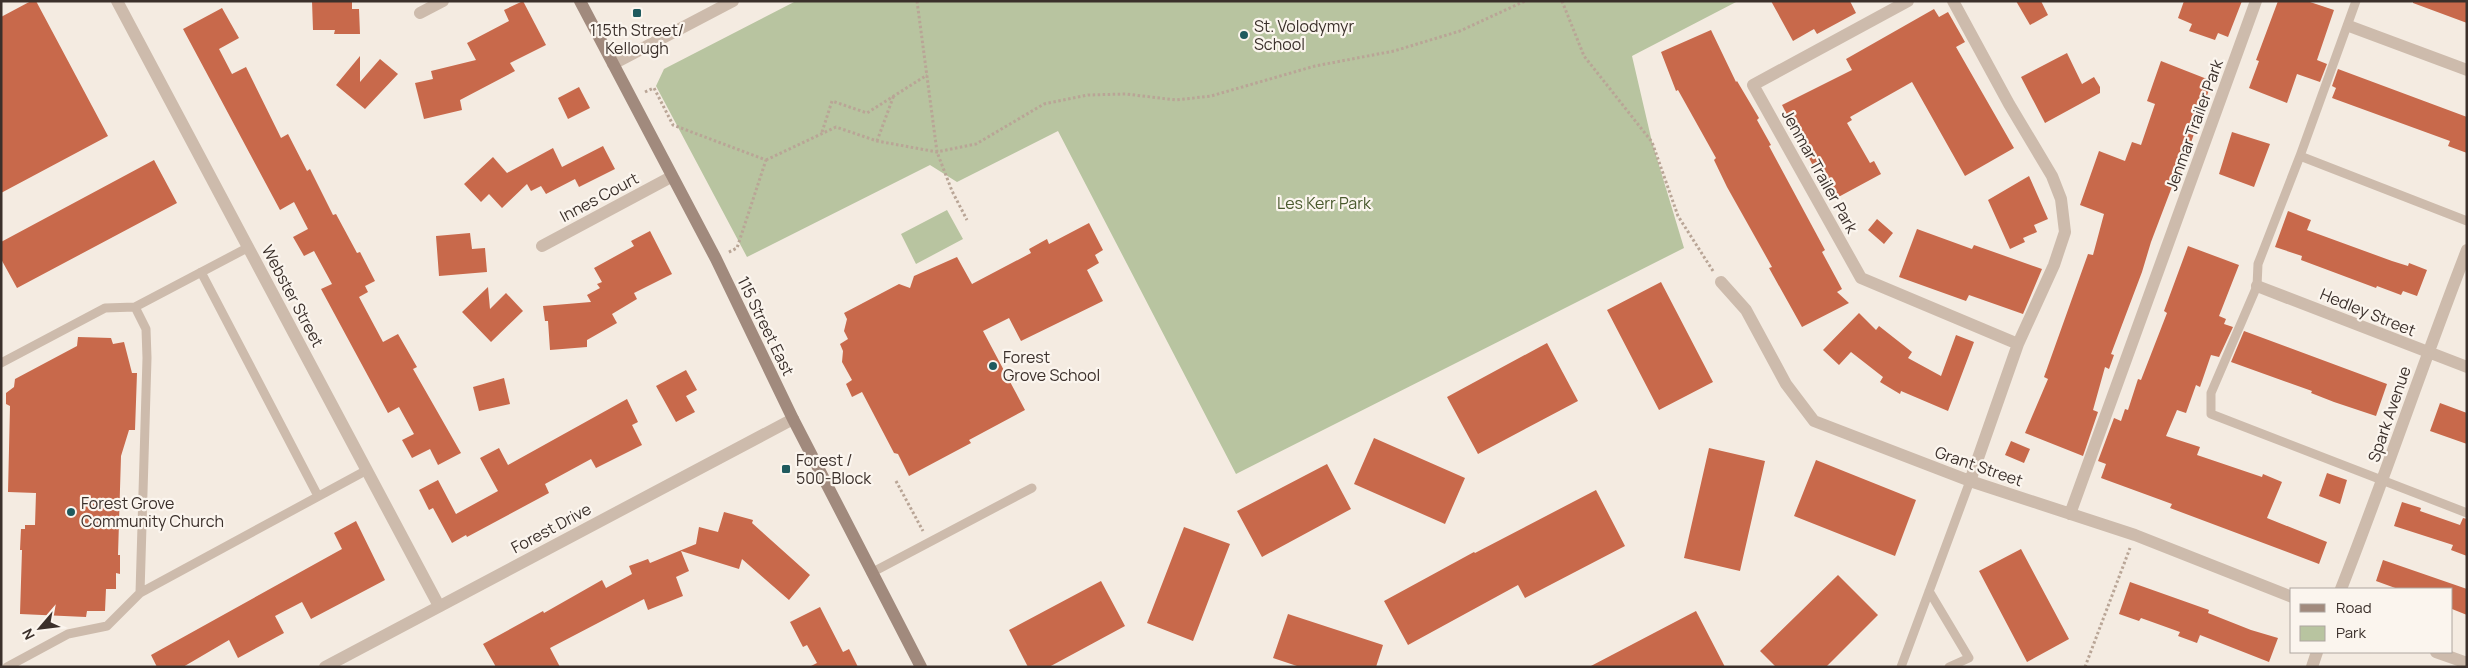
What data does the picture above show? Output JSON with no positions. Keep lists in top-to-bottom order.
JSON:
{
  "streets": {
    "street": [
      "Jenmar Trailer Park",
      "Innes Court",
      "Webster Street",
      "Hedley Street",
      "115 Street East",
      "Spark Avenue",
      "Grant Street",
      "Forest Drive"
    ]
  },
  "crossings": [
    ["Jenmar Trailer Park", "Grant Street"],
    ["Innes Court", "115 Street East"],
    ["Webster Street", "Forest Drive"],
    ["Hedley Street", "Spark Avenue"],
    ["115 Street East", "Forest Drive"]
  ],
  "parks": ["Les Kerr Park"],
  "places": {
    "transit": ["115th Street/ Kellough", "Forest / 500-Block"],
    "other": ["St. Volodymyr School", "Forest Grove School", "Forest Grove Community Church"]
  },
  "legend": ["Road", "Park"],
  "north": "bottom left"
}
